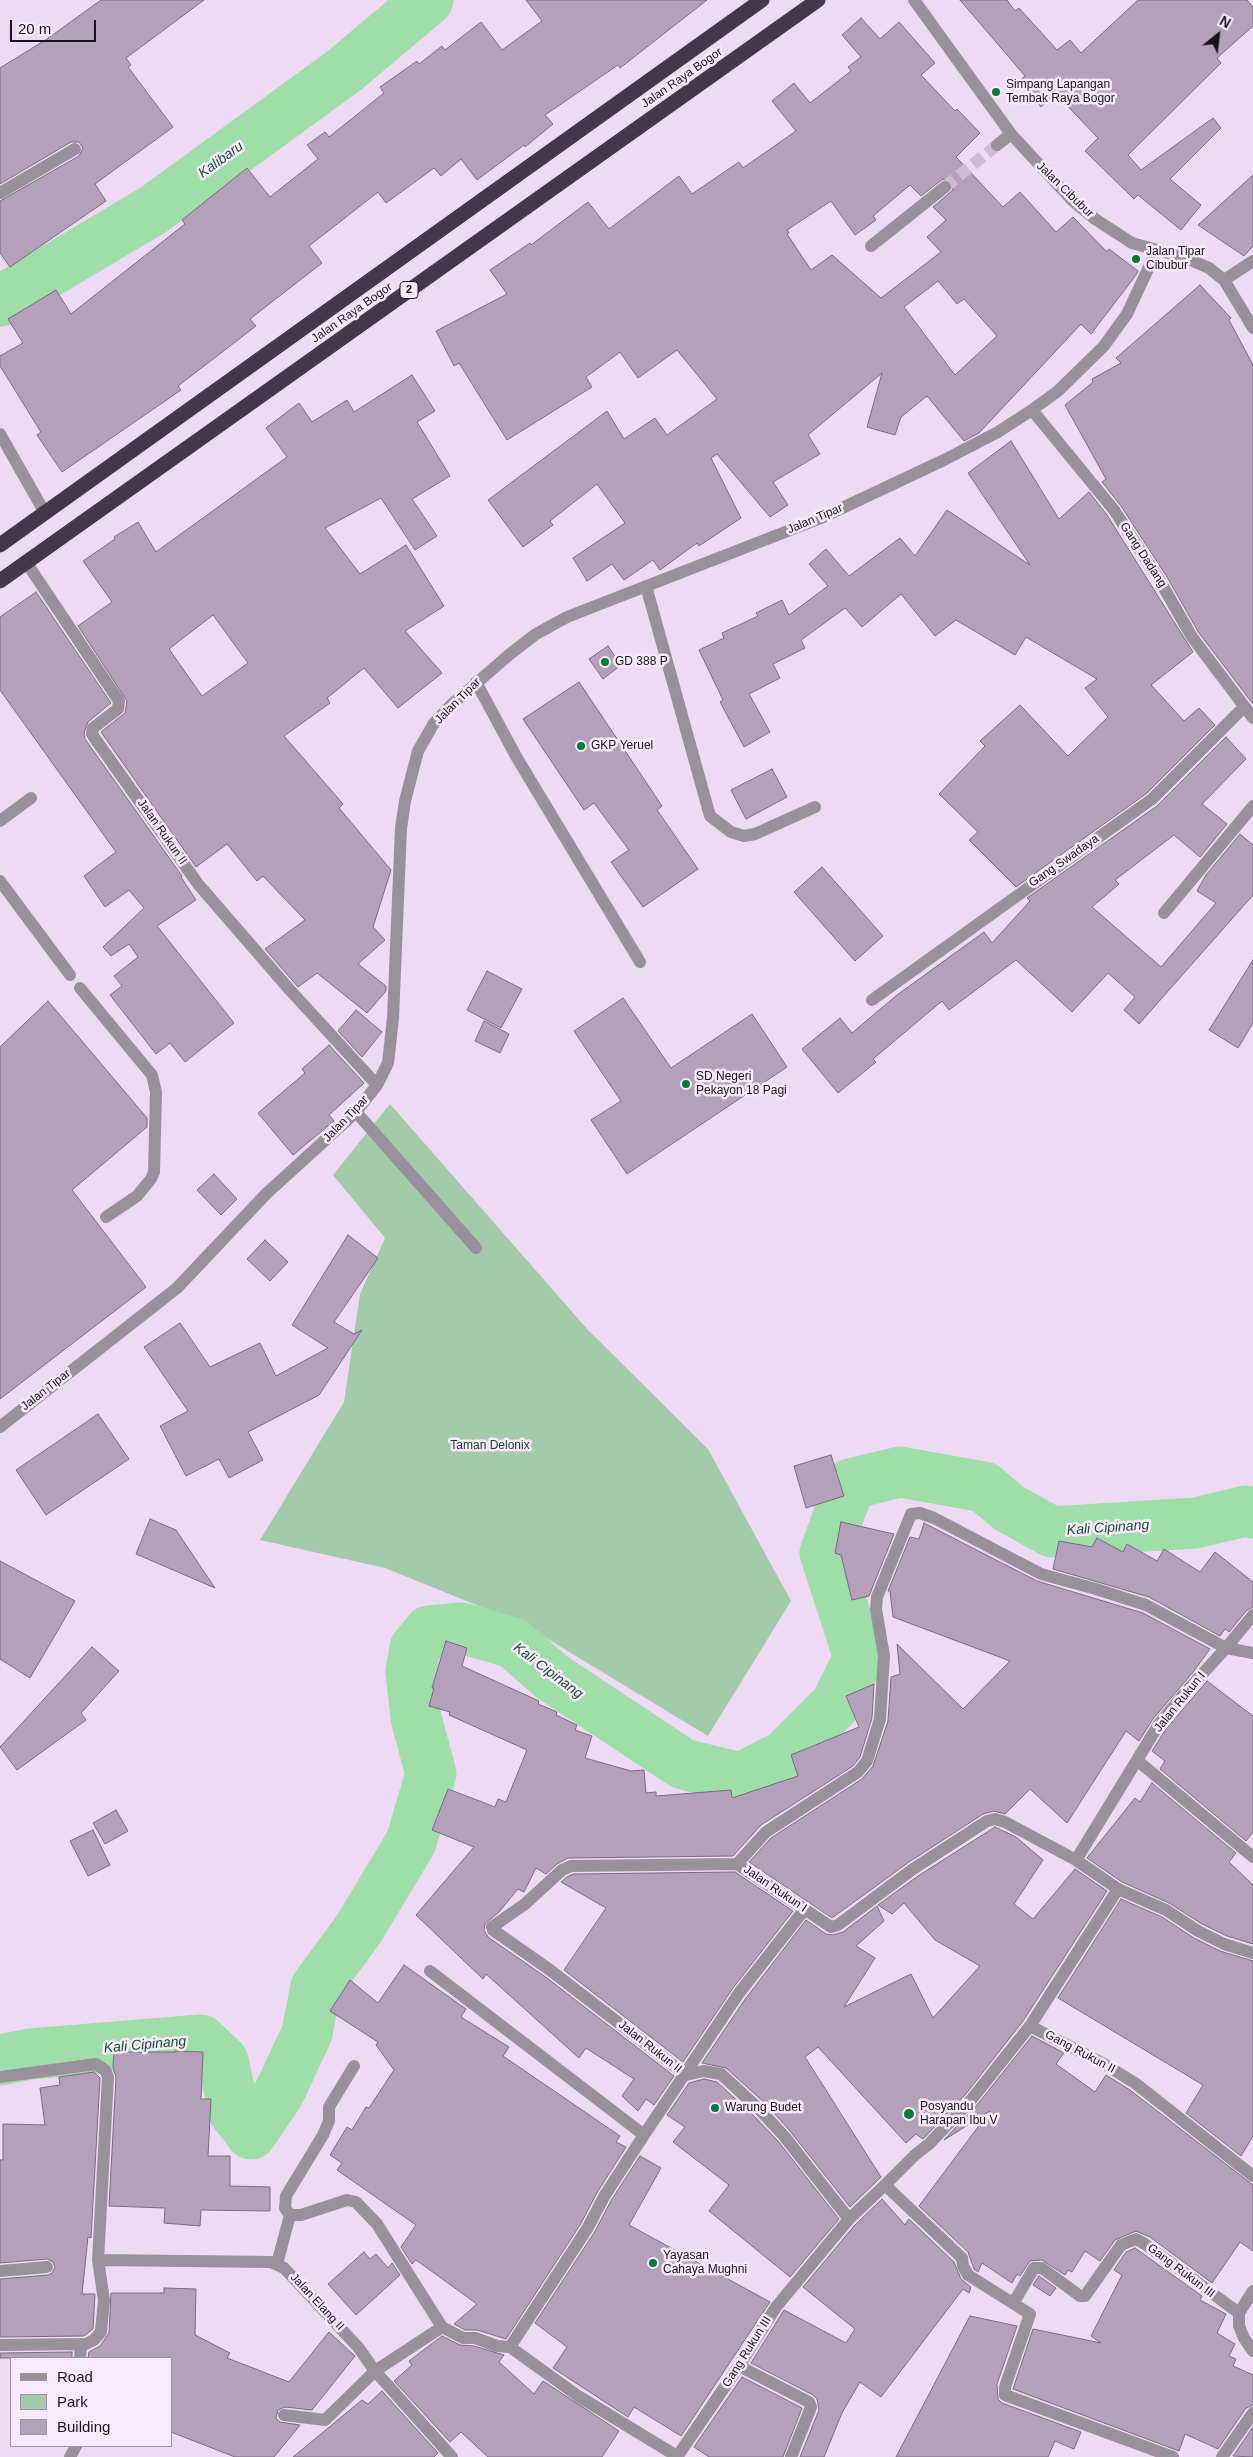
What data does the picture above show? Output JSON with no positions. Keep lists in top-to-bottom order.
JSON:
{
  "streets": {
    "highway": ["Jalan Raya Bogor", "2"],
    "street": [
      "Jalan Cibubur",
      "Jalan Tipar",
      "Gang Dadang",
      "Jalan Rukun II",
      "Gang Swadaya",
      "Jalan Rukun I",
      "Gang Rukun II",
      "Gang Rukun III",
      "Jalan Elang II"
    ]
  },
  "crossings": [
    ["Jalan Raya Bogor", "Jalan Rukun II"],
    ["Jalan Cibubur", "Jalan Tipar"],
    ["Jalan Tipar", "Gang Dadang"],
    ["Jalan Tipar", "Jalan Rukun II"],
    ["Gang Dadang", "Gang Swadaya"],
    ["Jalan Rukun II", "Jalan Rukun I"],
    ["Jalan Rukun II", "Gang Rukun III"],
    ["Gang Rukun II", "Gang Rukun III"]
  ],
  "water": ["Kalibaru", "Kali Cipinang"],
  "parks": ["Taman Delonix"],
  "places": [
    "Simpang Lapangan Tembak Raya Bogor",
    "Jalan Tipar Cibubur",
    "GD 388 P",
    "GKP Yeruel",
    "SD Negeri Pekayon 18 Pagi",
    "Warung Budet",
    "Posyandu Harapan Ibu V",
    "Yayasan Cahaya Mughni"
  ],
  "legend": ["Road", "Park", "Building"],
  "scale_bar": "20 m",
  "north": "top right"
}
